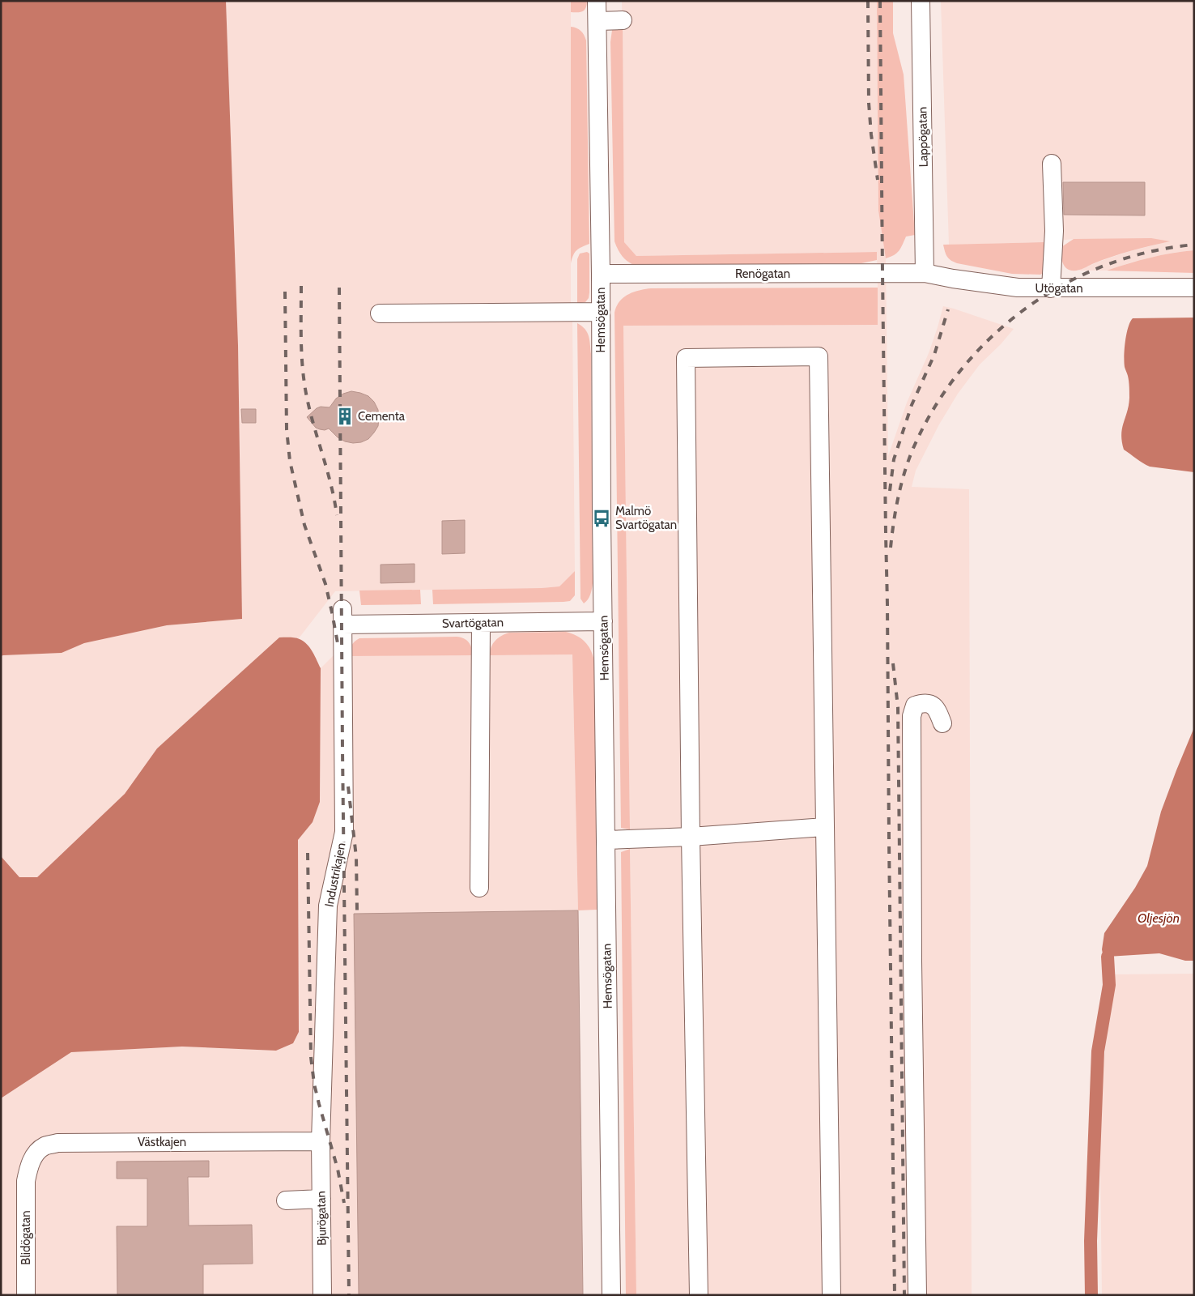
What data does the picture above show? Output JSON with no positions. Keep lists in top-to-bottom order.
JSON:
{
  "streets": {
    "street": [
      "Lappögatan",
      "Renögatan",
      "Utögatan",
      "Hemsögatan",
      "Svartögatan",
      "Industrikajen",
      "Västkajen",
      "Bjurögatan",
      "Blidögatan"
    ]
  },
  "crossings": [
    ["Lappögatan", "Renögatan"],
    ["Lappögatan", "Utögatan"],
    ["Renögatan", "Utögatan"],
    ["Renögatan", "Hemsögatan"],
    ["Hemsögatan", "Svartögatan"],
    ["Svartögatan", "Industrikajen"],
    ["Industrikajen", "Västkajen"],
    ["Industrikajen", "Bjurögatan"],
    ["Västkajen", "Bjurögatan"],
    ["Västkajen", "Blidögatan"]
  ],
  "water": ["Oljesjön"],
  "places": {
    "building": ["Cementa"],
    "bus stop": ["Malmö Svartögatan"]
  }
}
